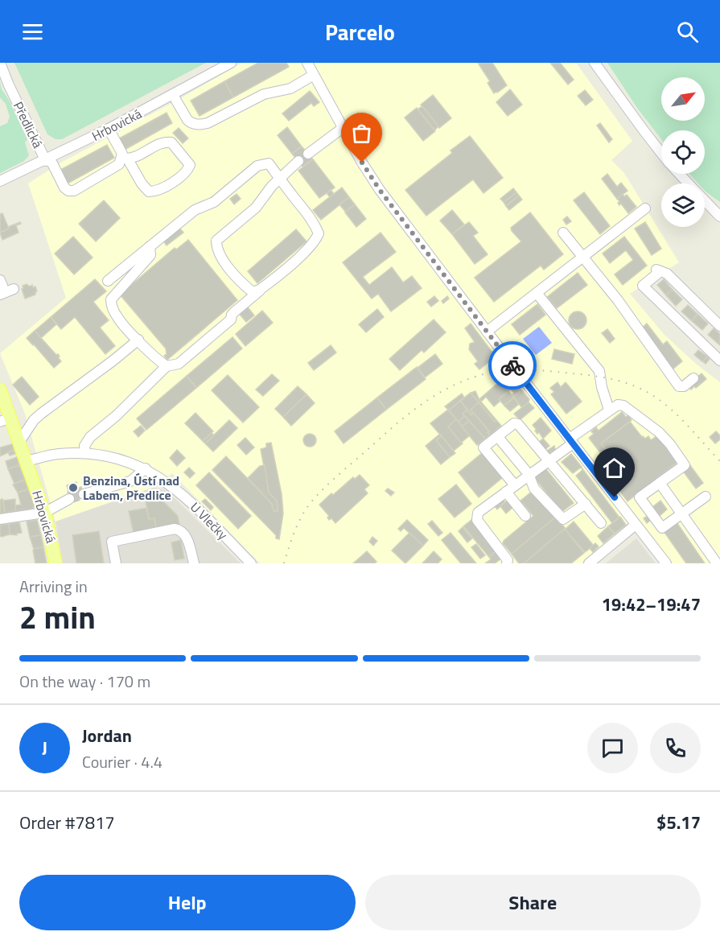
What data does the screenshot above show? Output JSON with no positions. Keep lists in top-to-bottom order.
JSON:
{
  "streets": {
    "main road": ["Hrbovická"],
    "street": ["Předlická", "U Vlečky"]
  },
  "crossings": [
    ["Předlická", "Hrbovická"],
    ["Hrbovická", "U Vlečky"]
  ],
  "places": ["Benzina, Ústí nad Labem, Předlice"],
  "north": "top right",
  "page": {
    "header": "Parcelo",
    "heading": ["2 min", "Arriving in", "19:42–19:47"],
    "panel": [
      "Jordan",
      "Courier · 4.4",
      "Order #7817",
      "$5.17"
    ],
    "bar": "On the way · 170 m",
    "round": "J",
    "buttons": ["Help", "Share"]
  }
}
